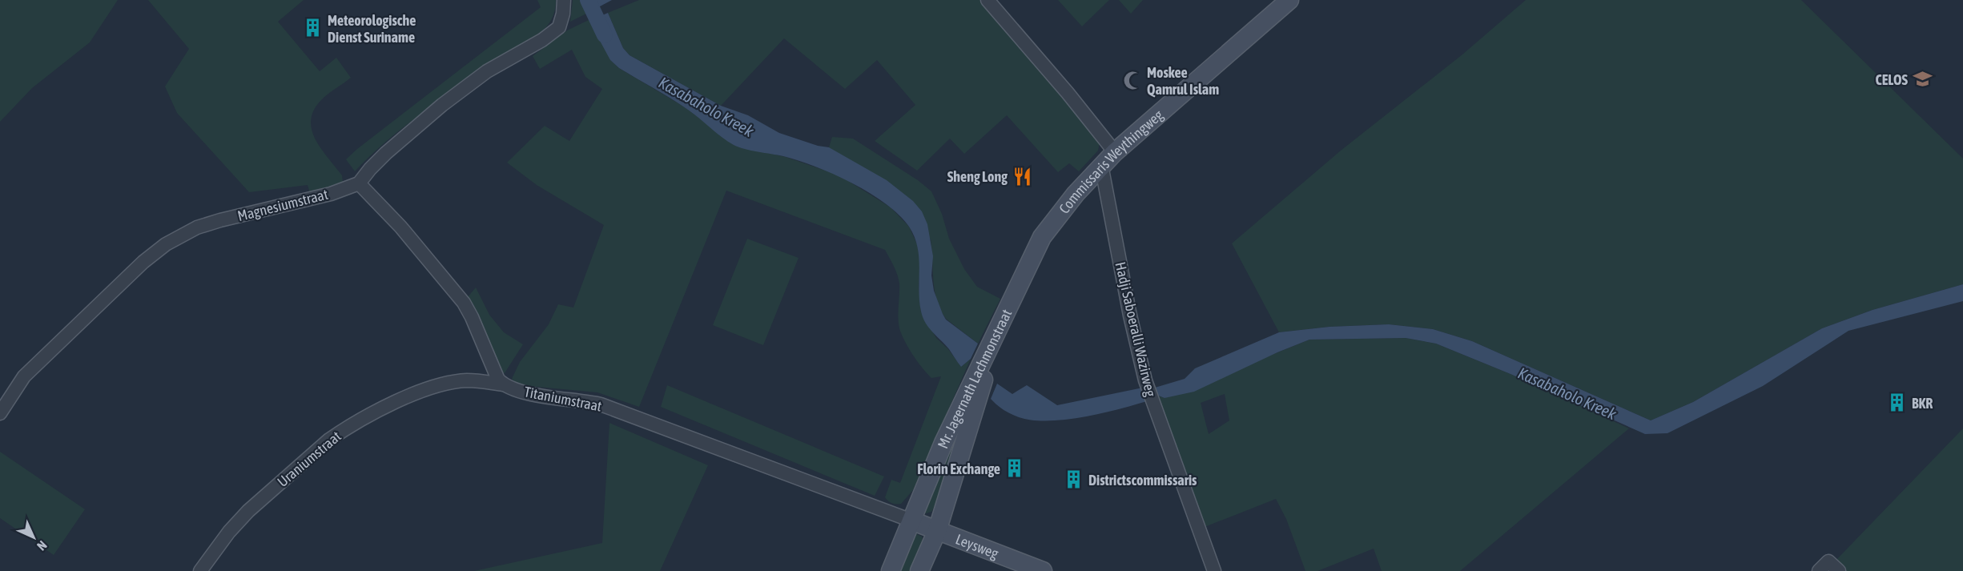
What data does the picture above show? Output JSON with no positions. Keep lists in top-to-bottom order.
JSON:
{
  "streets": {
    "main road": ["Commissaris Weythingweg", "Mr. Jagernath Lachmonstraat", "Leysweg"],
    "street": [
      "Magnesiumstraat",
      "Hadji Saboeralli Wazirweg",
      "Titaniumstraat",
      "Uraniumstraat"
    ]
  },
  "crossings": [
    ["Commissaris Weythingweg", "Hadji Saboeralli Wazirweg"],
    ["Commissaris Weythingweg", "Mr. Jagernath Lachmonstraat"],
    ["Mr. Jagernath Lachmonstraat", "Titaniumstraat"],
    ["Mr. Jagernath Lachmonstraat", "Leysweg"],
    ["Titaniumstraat", "Uraniumstraat"],
    ["Titaniumstraat", "Leysweg"]
  ],
  "water": ["Kasabaholo Kreek"],
  "places": {
    "building": [
      "Meteorologische Dienst Suriname",
      "BKR",
      "Florin Exchange",
      "Districtscommissaris"
    ],
    "school or university": ["CELOS"],
    "mosque": ["Moskee Qamrul Islam"],
    "restaurant": ["Sheng Long"]
  },
  "north": "bottom right"
}
